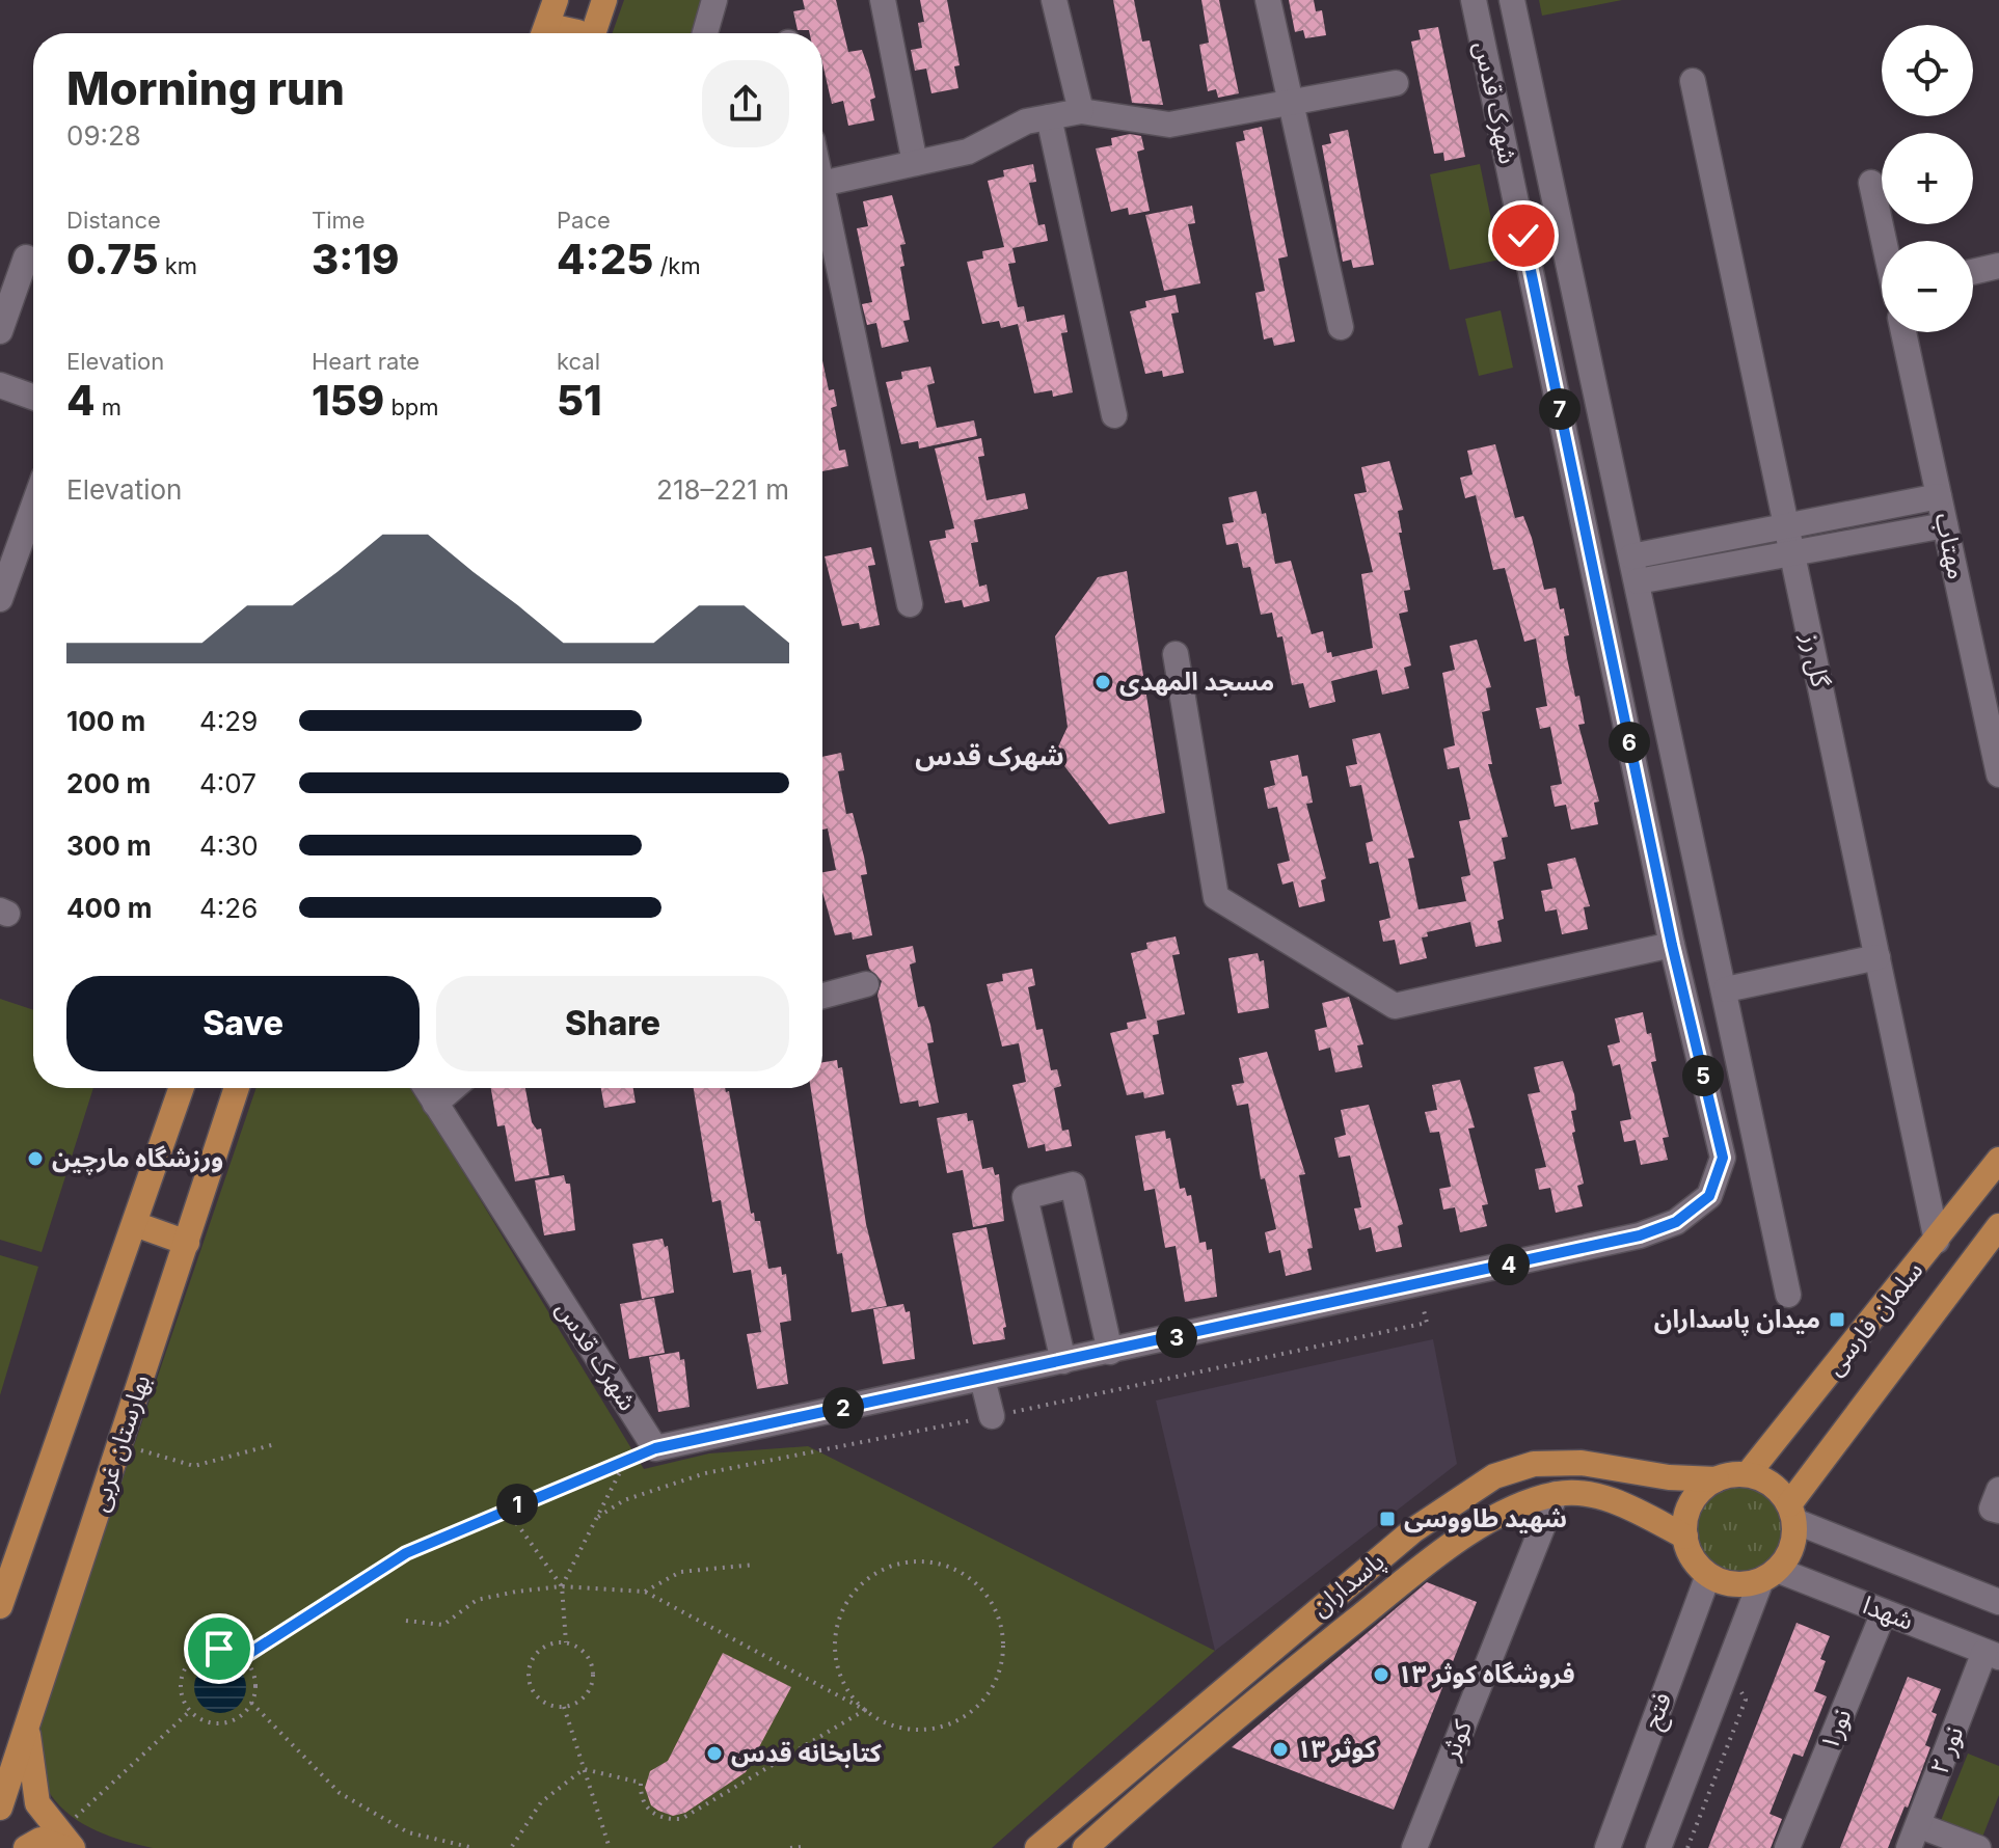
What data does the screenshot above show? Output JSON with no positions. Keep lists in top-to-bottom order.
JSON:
{
  "streets": {
    "main road": ["سلمان فارسی", "بهارستان غربی", "پاسداران"],
    "street": [
      "شهرک قدس",
      "مهتاب",
      "گل رز",
      "شهدا",
      "فتح",
      "نور۱",
      "کوثر",
      "نور ۲"
    ]
  },
  "crossings": [
    ["گل رز", "سلمان فارسی"],
    ["سلمان فارسی", "پاسداران"],
    ["سلمان فارسی", "شهدا"],
    ["سلمان فارسی", "فتح"],
    ["پاسداران", "شهدا"],
    ["پاسداران", "فتح"],
    ["پاسداران", "کوثر"],
    ["شهدا", "فتح"],
    ["شهدا", "نور۱"],
    ["شهدا", "نور ۲"]
  ],
  "districts": ["شهرک قدس"],
  "places": {
    "other": [
      "مسجد المهدی",
      "ورزشگاه مارچین",
      "فروشگاه کوثر ۱۳",
      "کوثر ۱۳",
      "کتابخانه قدس"
    ],
    "transit": ["میدان پاسداران", "شهید طاووسی"]
  },
  "page": {
    "map_buttons": ["+", "−"],
    "heading": ["Morning run", "09:28"],
    "stats": [
      ["Distance", "0.75 km"],
      ["Time", "3:19"],
      ["Pace", "4:25 /km"],
      ["Elevation", "4 m"],
      ["Heart rate", "159 bpm"],
      ["kcal", "51"]
    ],
    "pins": [
      "7",
      "6",
      "5",
      "4",
      "3",
      "2",
      "1"
    ],
    "chart": ["Elevation", "218–221 m"],
    "list": [
      {
        "name": "100 m",
        "note": "4:29"
      },
      {
        "name": "200 m",
        "note": "4:07"
      },
      {
        "name": "300 m",
        "note": "4:30"
      },
      {
        "name": "400 m",
        "note": "4:26"
      }
    ],
    "buttons": ["Save", "Share"]
  }
}
